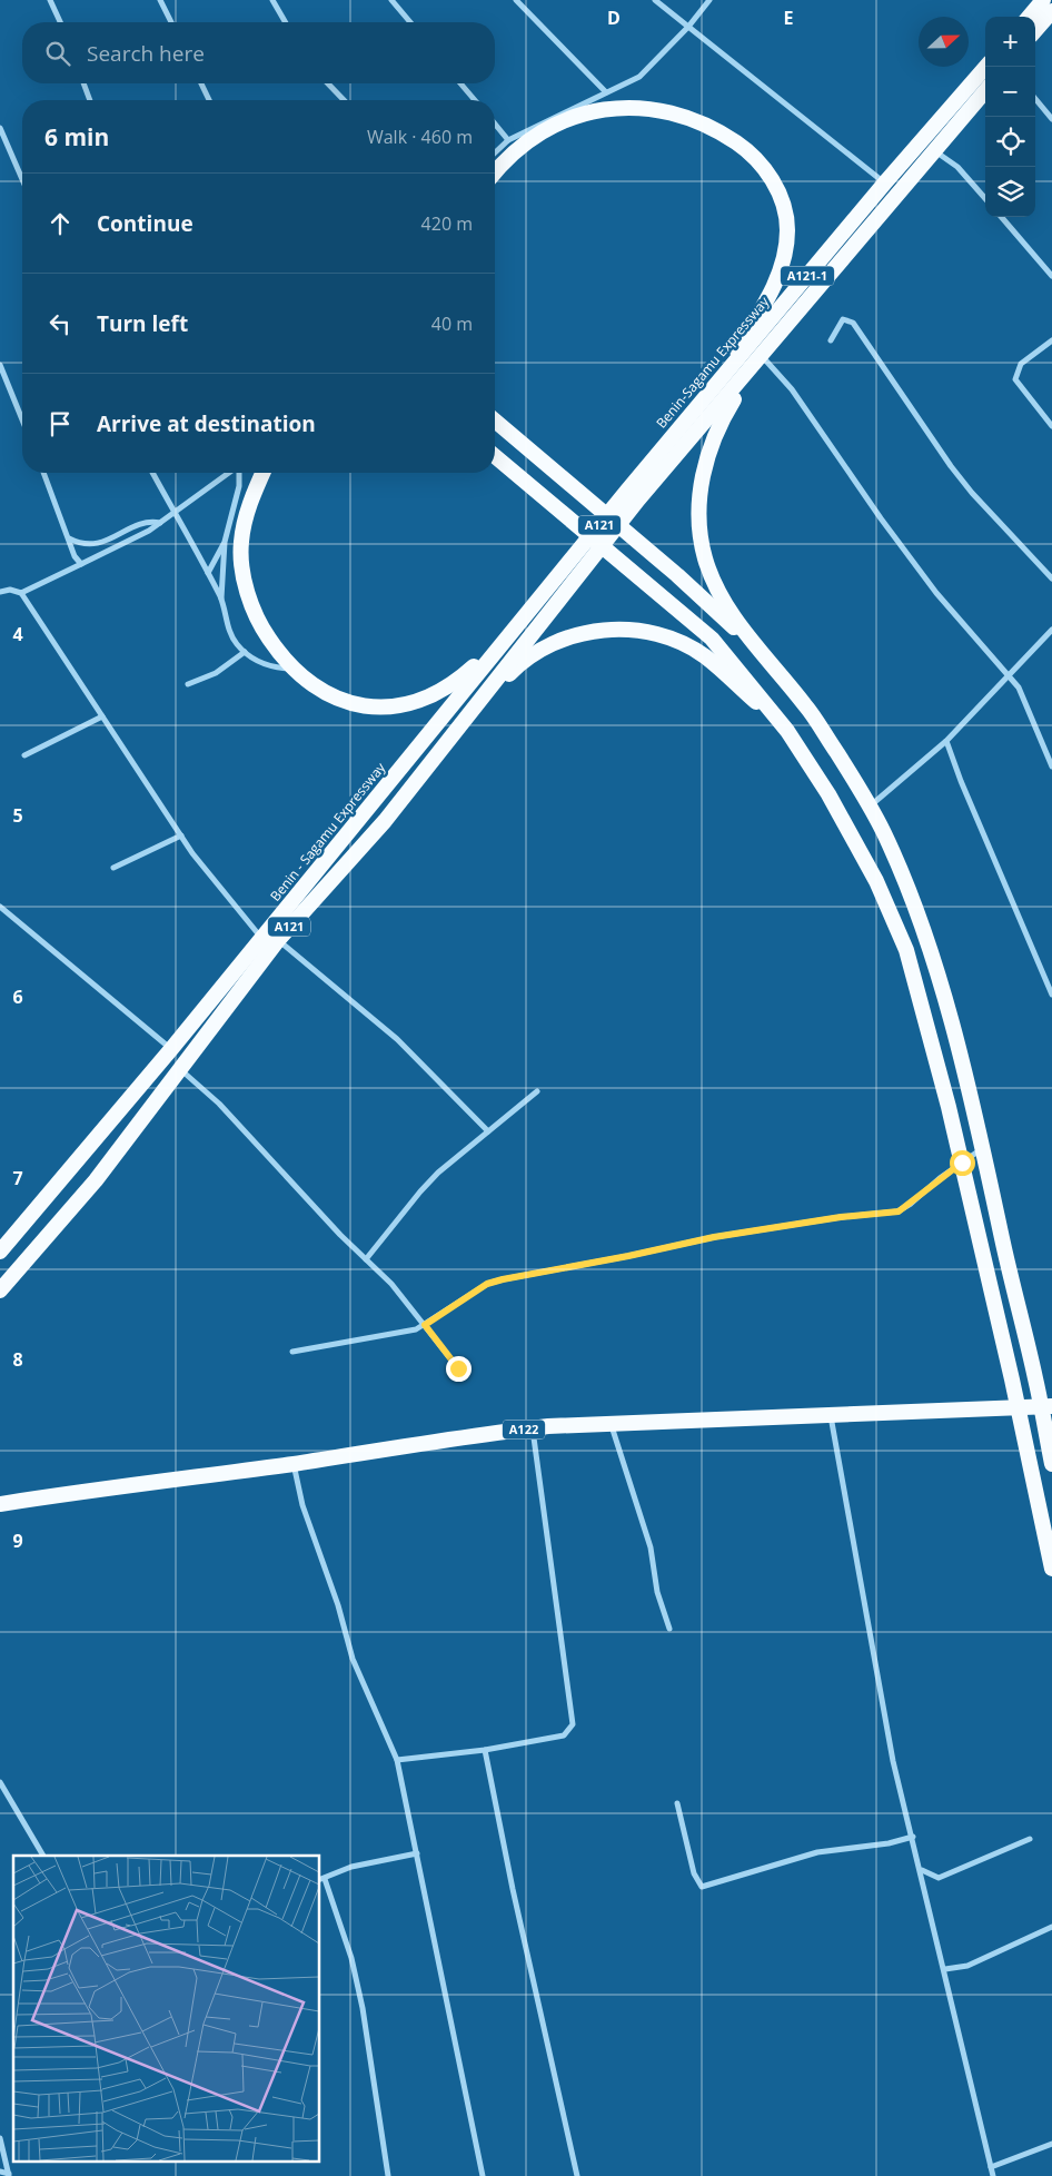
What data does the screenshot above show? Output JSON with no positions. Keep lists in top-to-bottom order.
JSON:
{
  "streets": {
    "highway": [
      "A121-1",
      "Benin-Sagamu Expressway",
      "A121",
      "Benin - Sagamu Expressway",
      "A122"
    ]
  },
  "crossings": [
    ["A121-1", "Benin-Sagamu Expressway"],
    ["A121-1", "A121"],
    ["Benin-Sagamu Expressway", "A121"],
    ["A121", "Benin - Sagamu Expressway"]
  ],
  "north": "right",
  "page": {
    "map_buttons": ["+", "−"],
    "search": "Search here",
    "heading": ["6 min", "Walk · 460 m"],
    "list": [
      ["Continue", "420 m"],
      ["Turn left", "40 m"],
      "Arrive at destination"
    ]
  },
  "grid": {
    "columns": ["D", "E"],
    "rows": [
      "4",
      "5",
      "6",
      "7",
      "8",
      "9"
    ]
  }
}
